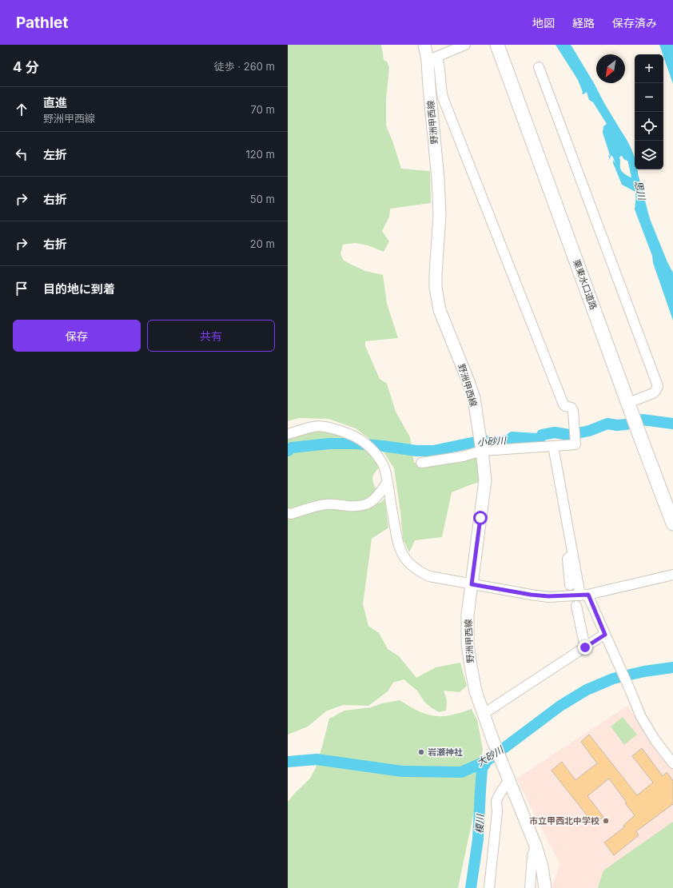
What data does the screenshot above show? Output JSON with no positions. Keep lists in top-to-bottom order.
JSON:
{
  "streets": {
    "highway": ["栗東水口道路"],
    "main road": ["野洲甲西線"]
  },
  "water": [
    "思川",
    "小砂川",
    "大砂川",
    "榎川"
  ],
  "places": ["岩瀬神社", "市立甲西北中学校"],
  "north": "bottom left",
  "page": {
    "header": "Pathlet",
    "nav": ["地図", "経路", "保存済み"],
    "heading": ["4 分", "徒歩 · 260 m"],
    "map_buttons": ["+", "−"],
    "list": [
      ["直進", "野洲甲西線", "70 m"],
      ["左折", "120 m"],
      ["右折", "50 m"],
      ["右折", "20 m"],
      "目的地に到着"
    ],
    "buttons": ["保存", "共有"]
  }
}
